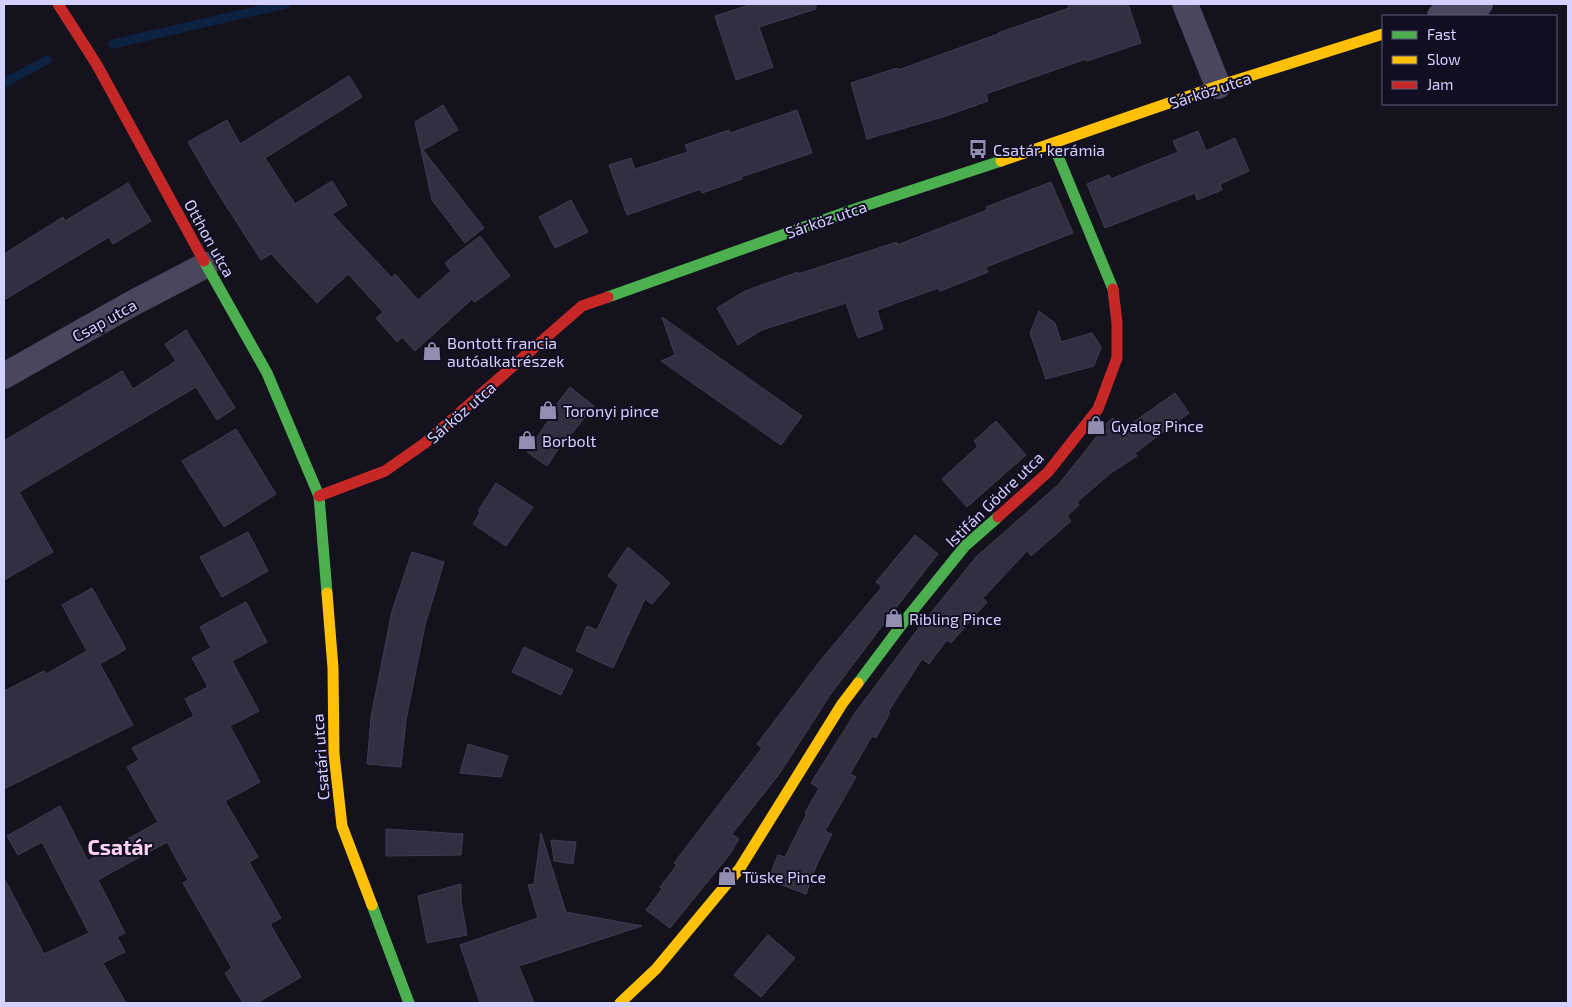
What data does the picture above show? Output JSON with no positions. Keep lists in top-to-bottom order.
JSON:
{
  "streets": {
    "street": [
      "Sárköz utca",
      "Otthon utca",
      "Csap utca",
      "Istifán Gödre utca",
      "Csatári utca"
    ]
  },
  "crossings": [
    ["Sárköz utca", "Otthon utca"],
    ["Sárköz utca", "Istifán Gödre utca"],
    ["Sárköz utca", "Csatári utca"],
    ["Otthon utca", "Csap utca"],
    ["Otthon utca", "Csatári utca"]
  ],
  "districts": ["Csatár"],
  "places": {
    "bus stop": ["Csatár, kerámia"],
    "shop": [
      "Bontott francia autóalkatrészek",
      "Toronyi pince",
      "Gyalog Pince",
      "Borbolt",
      "Ribling Pince",
      "Tüske Pince"
    ]
  },
  "legend": ["Fast", "Slow", "Jam"]
}
